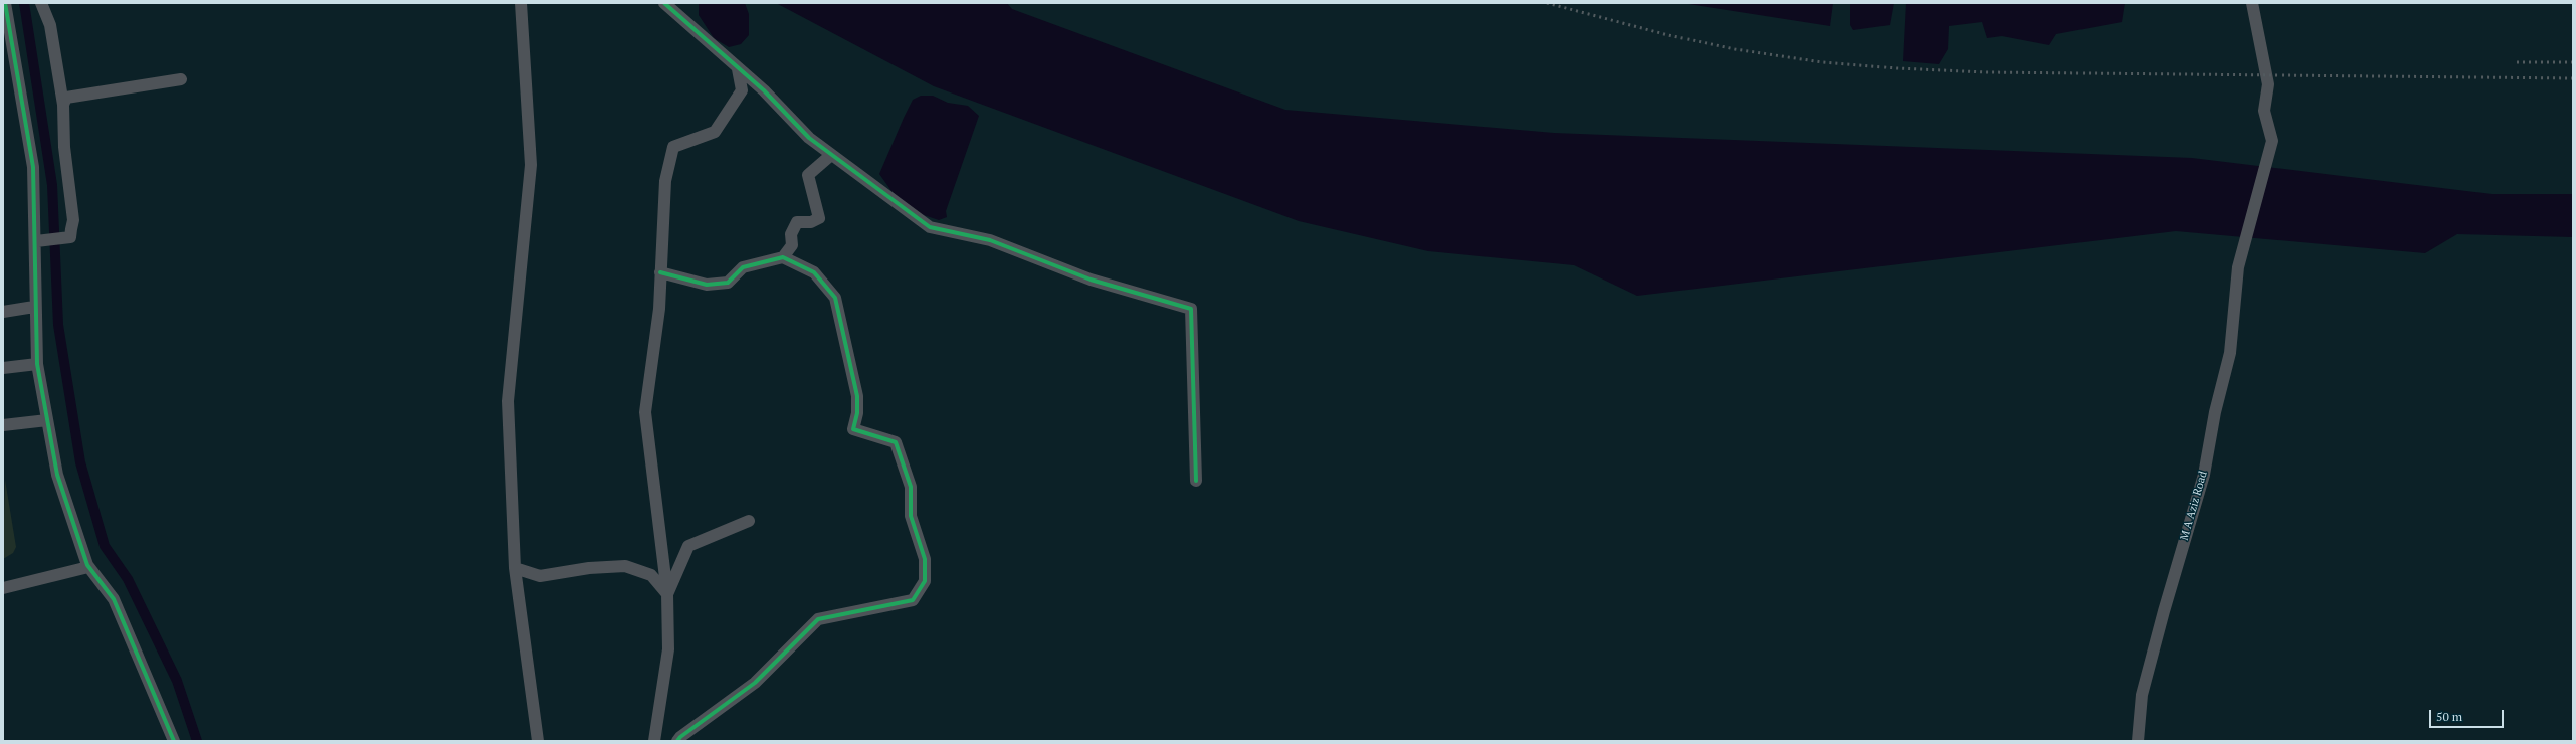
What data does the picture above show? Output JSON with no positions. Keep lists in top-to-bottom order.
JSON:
{
  "streets": {
    "street": ["M A Aziz Road"]
  },
  "scale_bar": "50 m"
}
